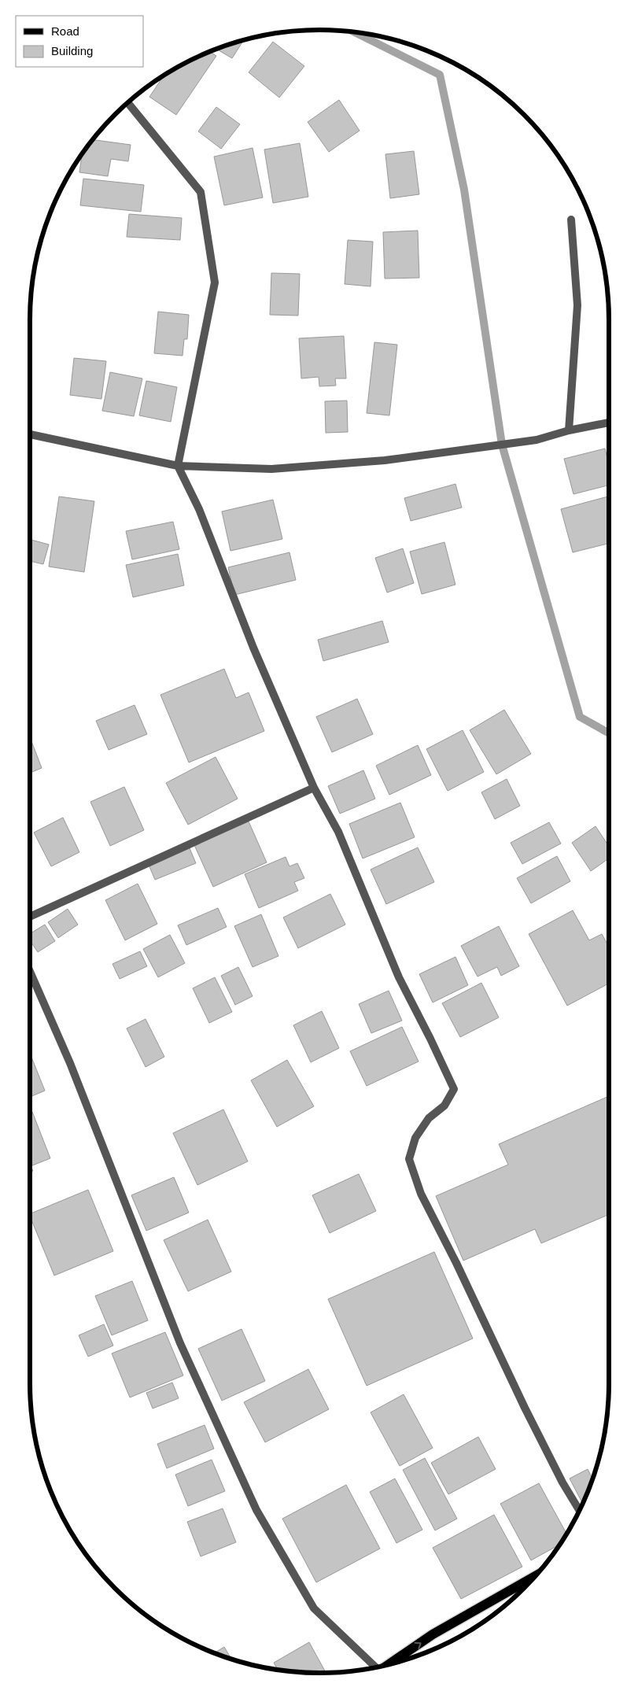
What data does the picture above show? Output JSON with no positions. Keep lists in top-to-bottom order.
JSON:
{
  "legend": ["Road", "Building"]
}
